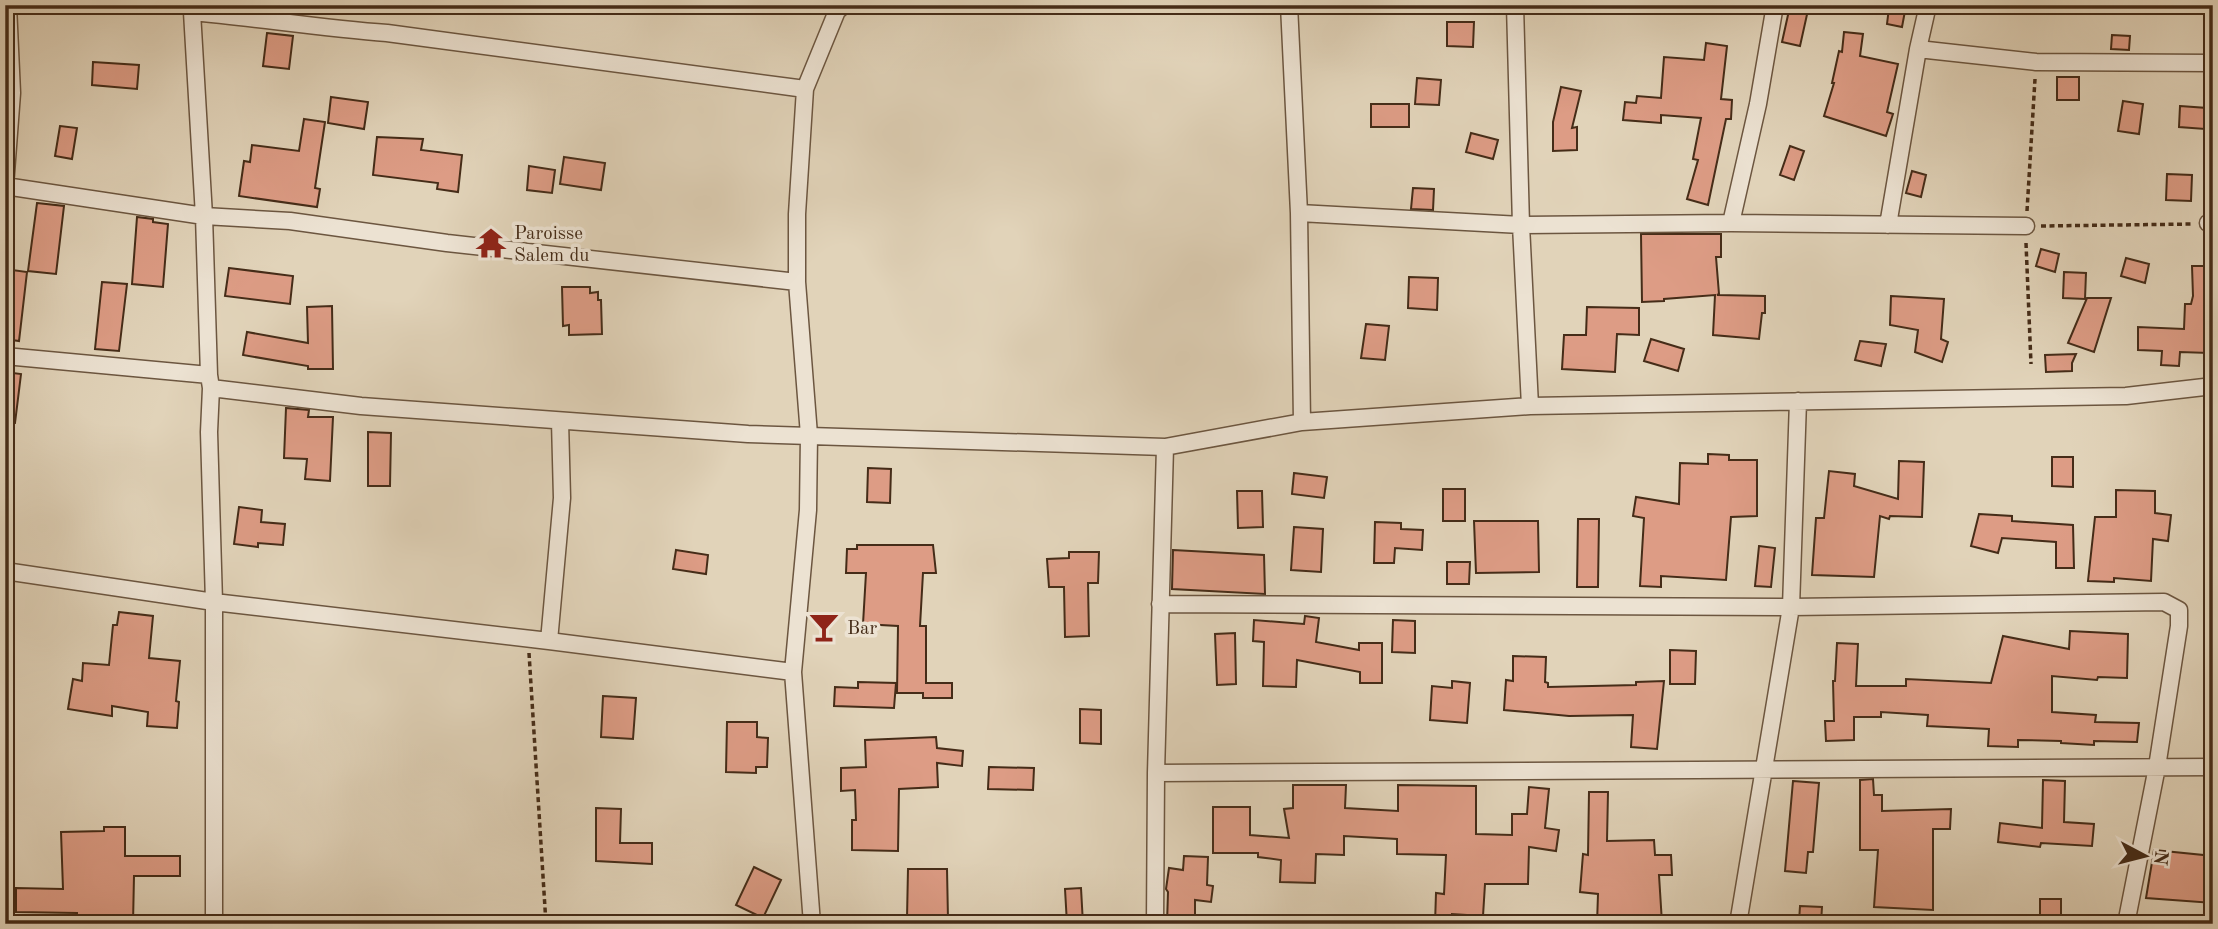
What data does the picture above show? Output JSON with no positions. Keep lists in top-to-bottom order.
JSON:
{
  "places": {
    "temple": ["Paroisse Salem du"],
    "bar": ["Bar"]
  },
  "north": "right"
}
